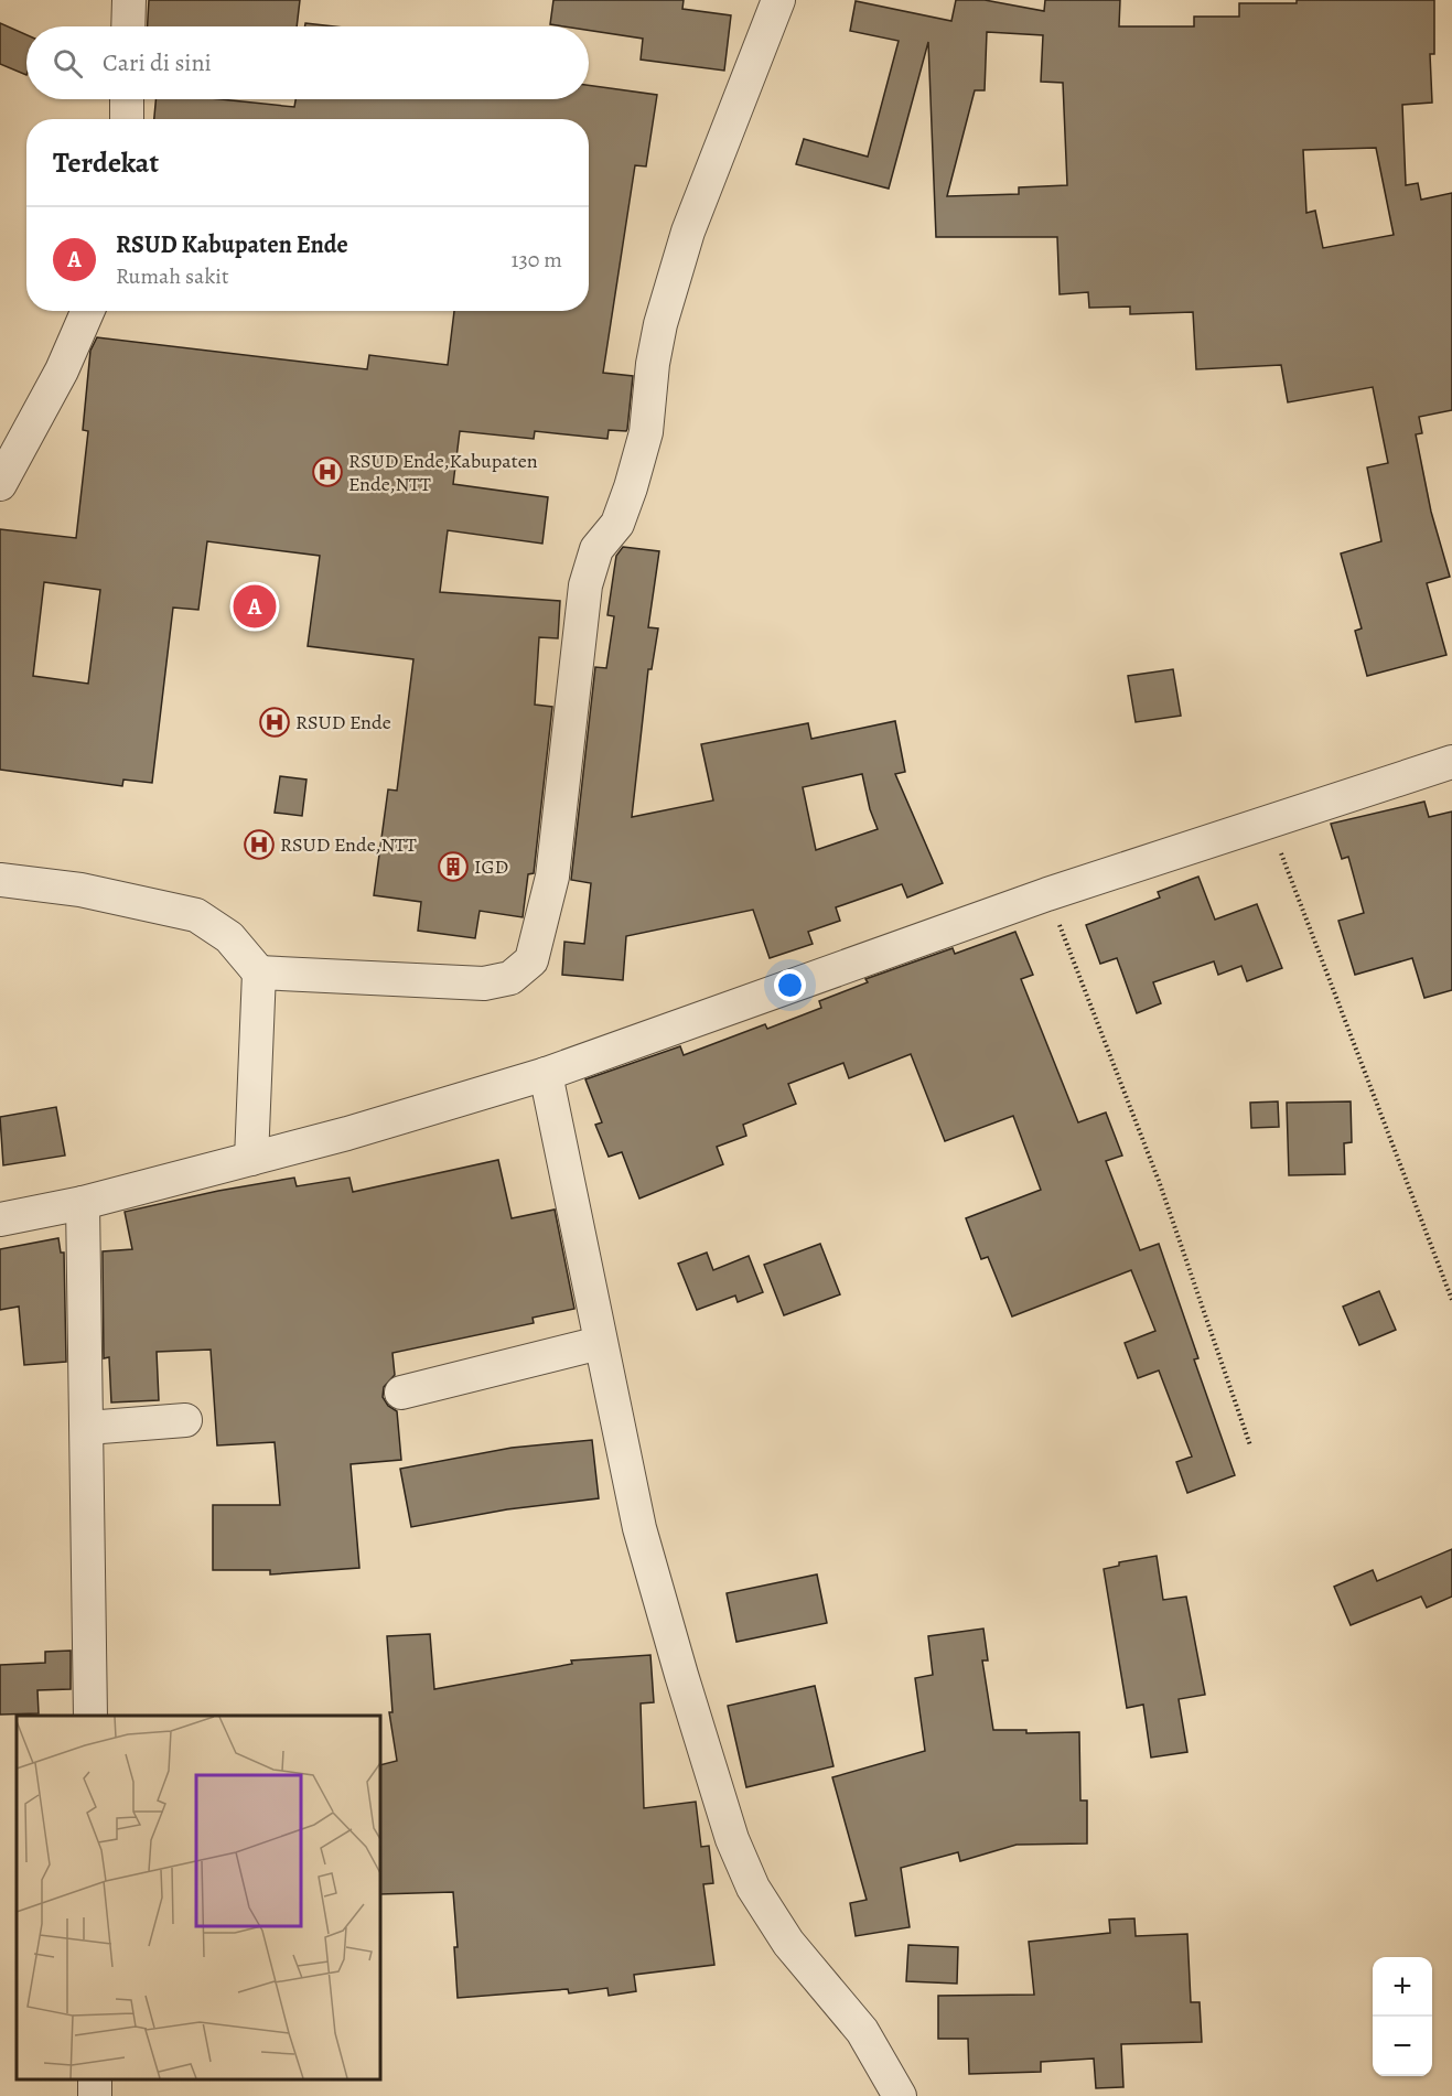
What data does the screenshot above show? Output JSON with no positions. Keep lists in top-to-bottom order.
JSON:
{
  "places": {
    "hospital": ["RSUD Ende,Kabupaten Ende,NTT", "RSUD Ende", "RSUD Ende,NTT"],
    "building": ["IGD"]
  },
  "page": {
    "search": "Cari di sini",
    "heading": "Terdekat",
    "list": [
      {
        "mark": "A",
        "name": "RSUD Kabupaten Ende",
        "note": "Rumah sakit",
        "value": "130 m"
      }
    ],
    "pins": "A",
    "map_buttons": ["+", "−"]
  }
}
